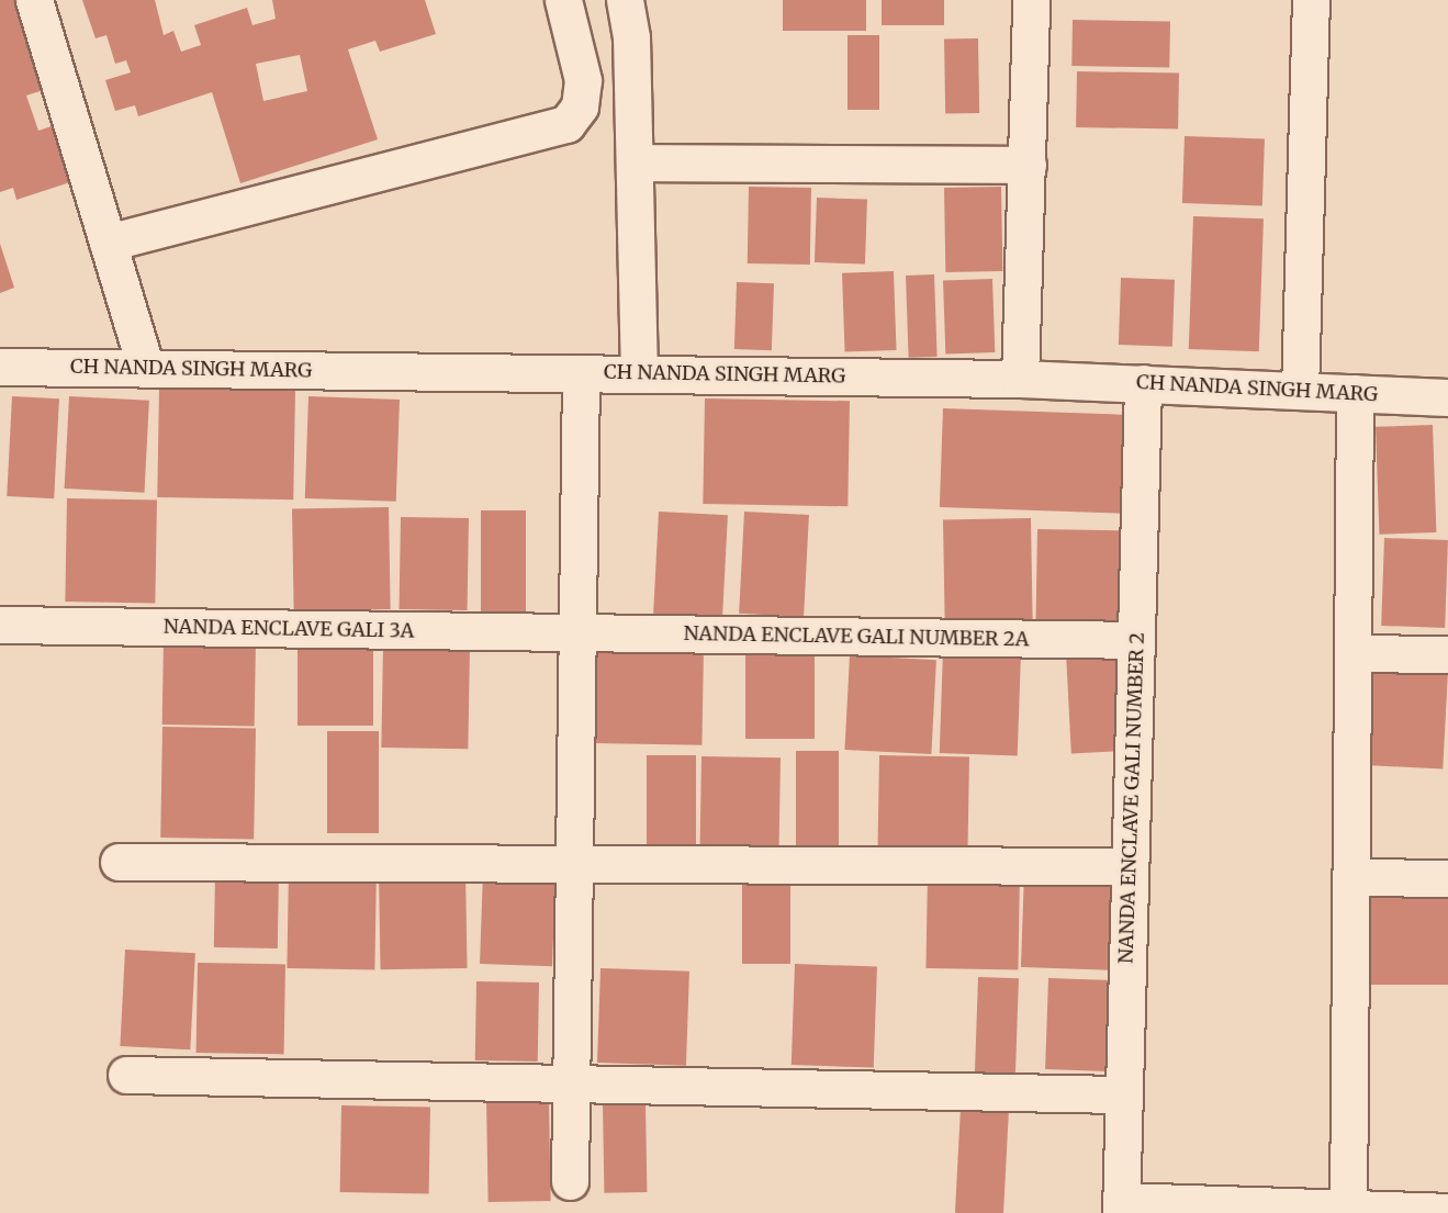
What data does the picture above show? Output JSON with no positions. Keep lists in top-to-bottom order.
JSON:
{
  "streets": {
    "street": [
      "CH NANDA SINGH MARG",
      "NANDA ENCLAVE GALI 3A",
      "NANDA ENCLAVE GALI NUMBER 2A",
      "NANDA ENCLAVE GALI NUMBER 2"
    ]
  },
  "crossings": [
    ["CH NANDA SINGH MARG", "NANDA ENCLAVE GALI NUMBER 2"],
    ["NANDA ENCLAVE GALI 3A", "NANDA ENCLAVE GALI NUMBER 2A"],
    ["NANDA ENCLAVE GALI NUMBER 2A", "NANDA ENCLAVE GALI NUMBER 2"]
  ]
}
